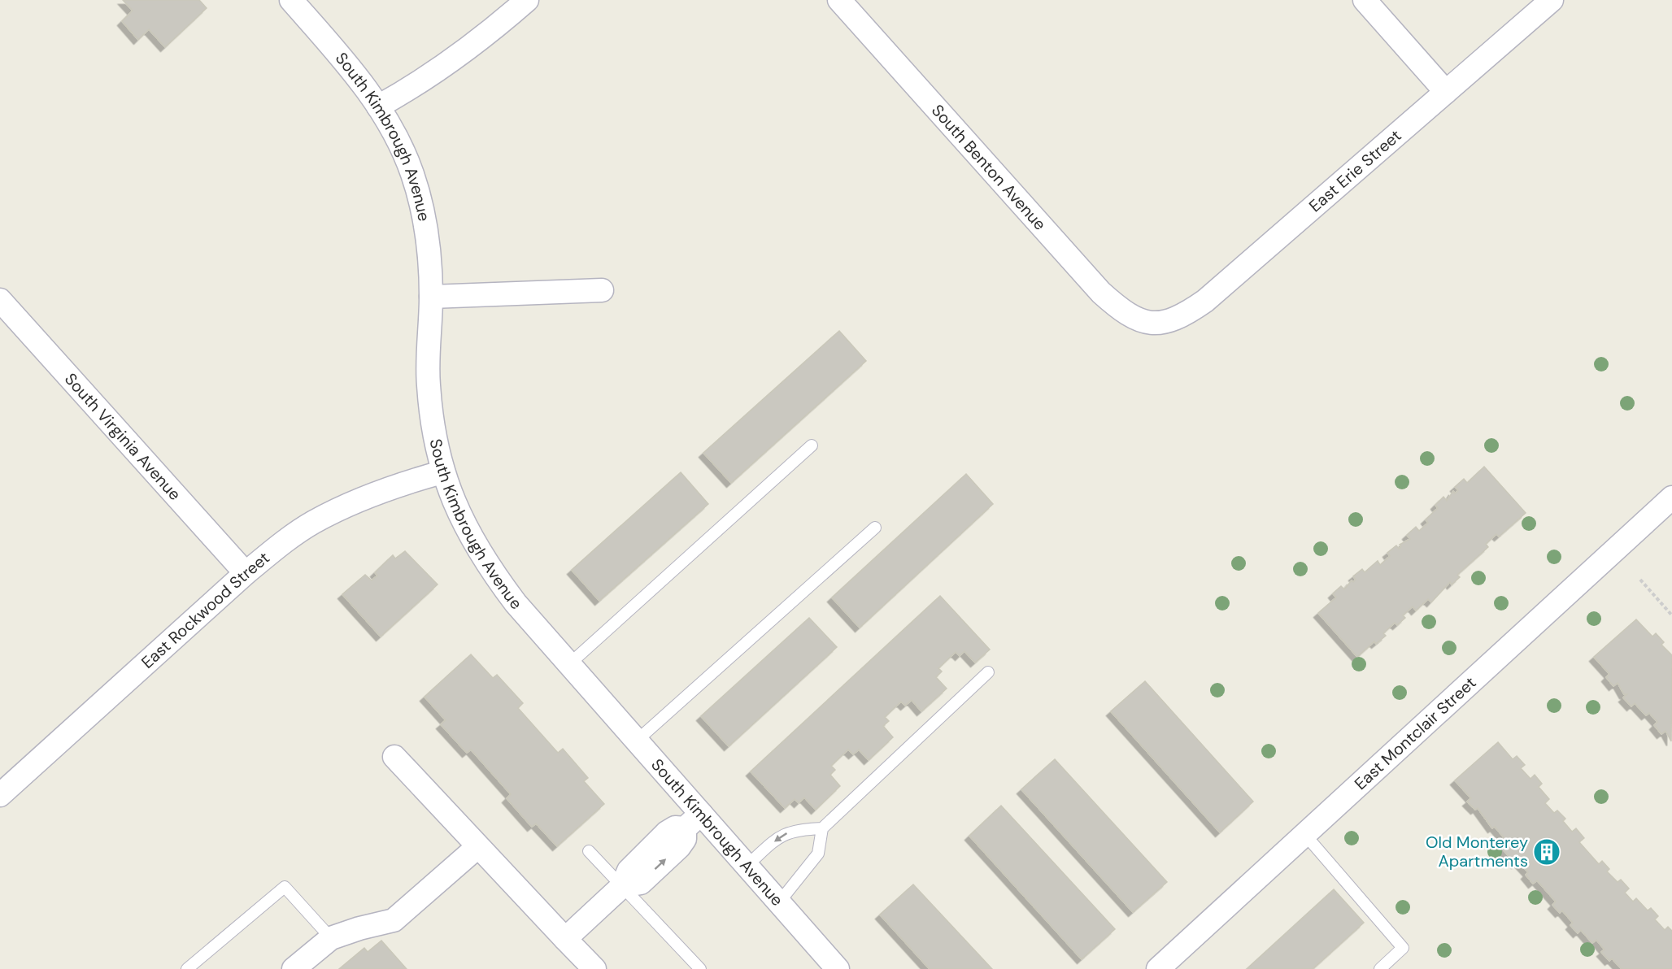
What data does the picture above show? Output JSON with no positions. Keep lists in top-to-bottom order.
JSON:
{
  "streets": {
    "street": [
      "South Kimbrough Avenue",
      "South Benton Avenue",
      "East Erie Street",
      "South Virginia Avenue",
      "East Rockwood Street",
      "East Montclair Street"
    ]
  },
  "crossings": [
    ["South Kimbrough Avenue", "East Rockwood Street"],
    ["South Benton Avenue", "East Erie Street"],
    ["South Virginia Avenue", "East Rockwood Street"]
  ],
  "places": {
    "building": ["Old Monterey Apartments"]
  }
}
